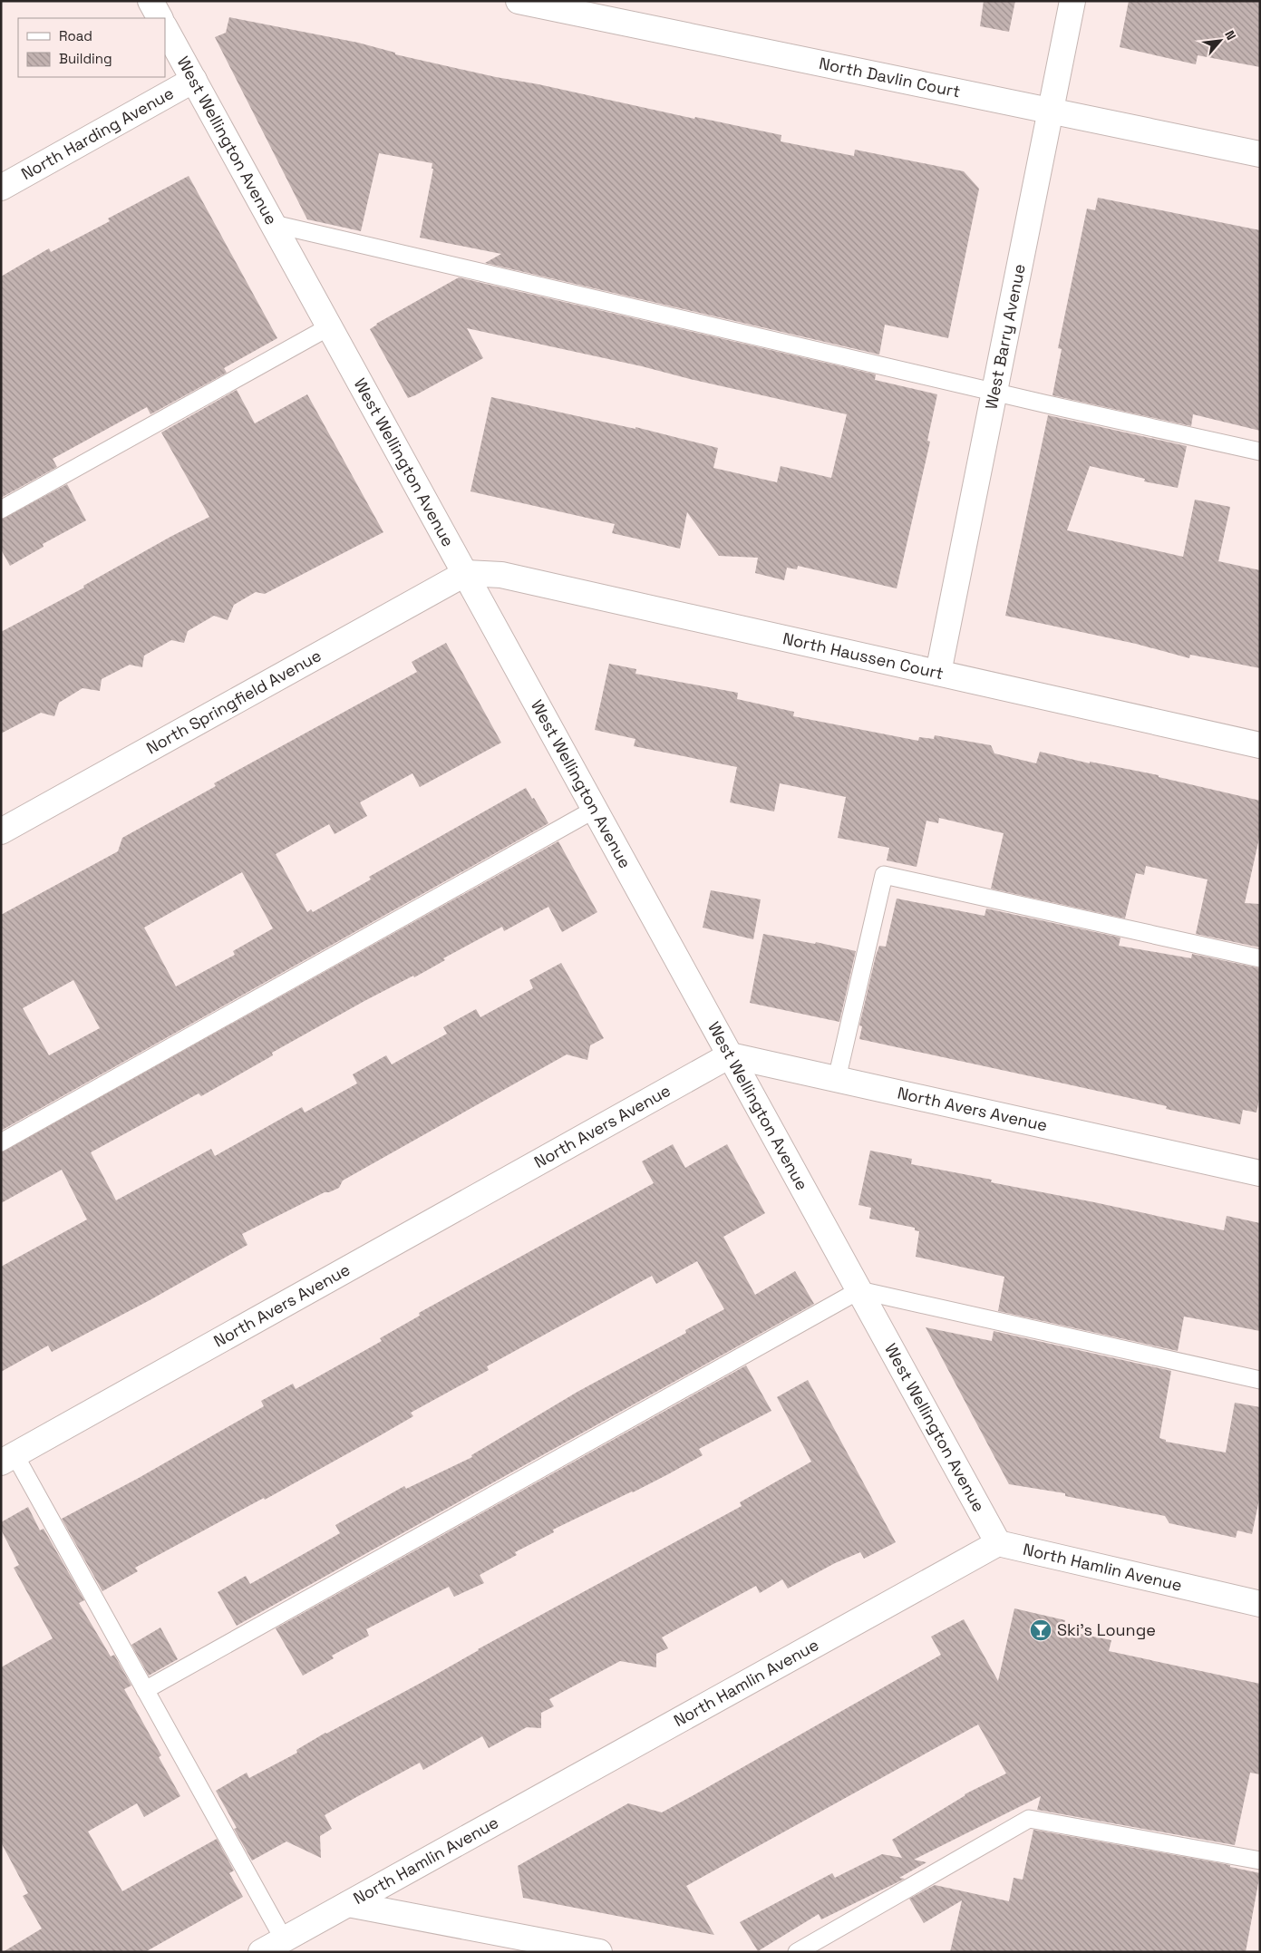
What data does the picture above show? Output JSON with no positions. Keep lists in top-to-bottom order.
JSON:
{
  "streets": {
    "street": [
      "North Davlin Court",
      "North Harding Avenue",
      "West Wellington Avenue",
      "West Barry Avenue",
      "North Haussen Court",
      "North Springfield Avenue",
      "North Avers Avenue",
      "North Hamlin Avenue"
    ]
  },
  "crossings": [
    ["North Davlin Court", "West Barry Avenue"],
    ["North Harding Avenue", "West Wellington Avenue"],
    ["West Wellington Avenue", "North Haussen Court"],
    ["West Wellington Avenue", "North Springfield Avenue"],
    ["West Wellington Avenue", "North Avers Avenue"],
    ["West Wellington Avenue", "North Hamlin Avenue"],
    ["West Barry Avenue", "North Haussen Court"],
    ["North Haussen Court", "North Springfield Avenue"]
  ],
  "places": {
    "bar": ["Ski's Lounge"]
  },
  "legend": ["Road", "Building"],
  "north": "top right"
}
